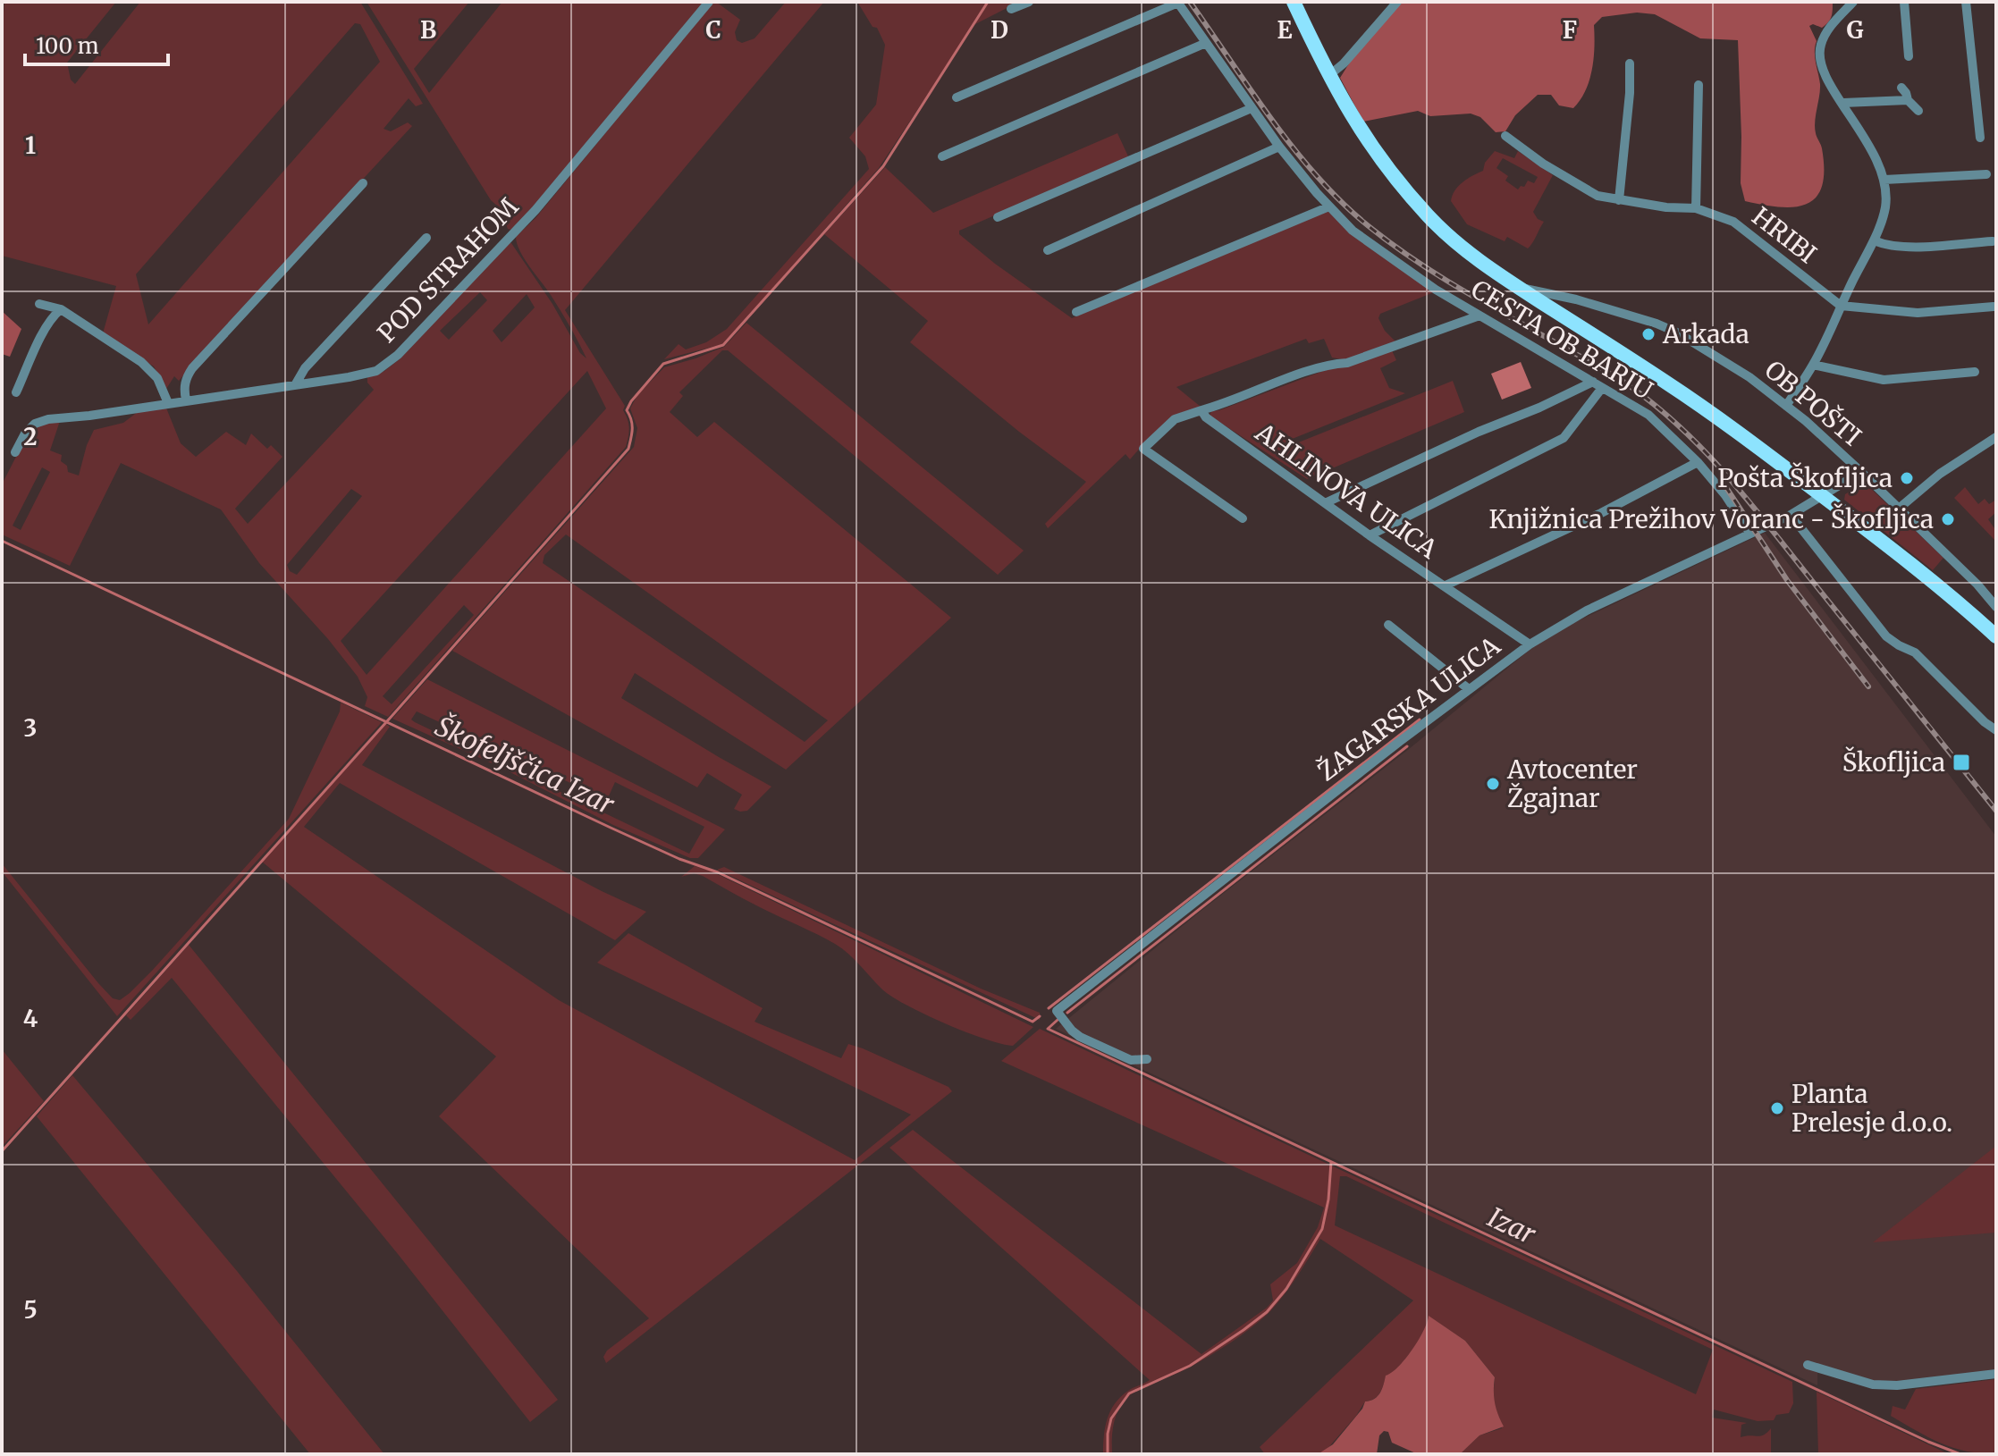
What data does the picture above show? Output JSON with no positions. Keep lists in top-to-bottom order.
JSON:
{
  "streets": {
    "street": [
      "HRIBI",
      "POD STRAHOM",
      "CESTA OB BARJU",
      "OB POŠTI",
      "AHLINOVA ULICA",
      "ŽAGARSKA ULICA"
    ]
  },
  "crossings": [
    ["CESTA OB BARJU", "ŽAGARSKA ULICA"],
    ["OB POŠTI", "ŽAGARSKA ULICA"],
    ["AHLINOVA ULICA", "ŽAGARSKA ULICA"]
  ],
  "water": ["Škofeljščica Izar", "Izar"],
  "places": {
    "other": [
      "Arkada",
      "Pošta Škofljica",
      "Knjižnica Prežihov Voranc - Škofljica",
      "Avtocenter Žgajnar",
      "Planta Prelesje d.o.o."
    ],
    "transit": ["Škofljica"]
  },
  "scale_bar": "100 m",
  "grid": {
    "columns": [
      "B",
      "C",
      "D",
      "E",
      "F",
      "G"
    ],
    "rows": [
      "1",
      "2",
      "3",
      "4",
      "5"
    ]
  }
}
